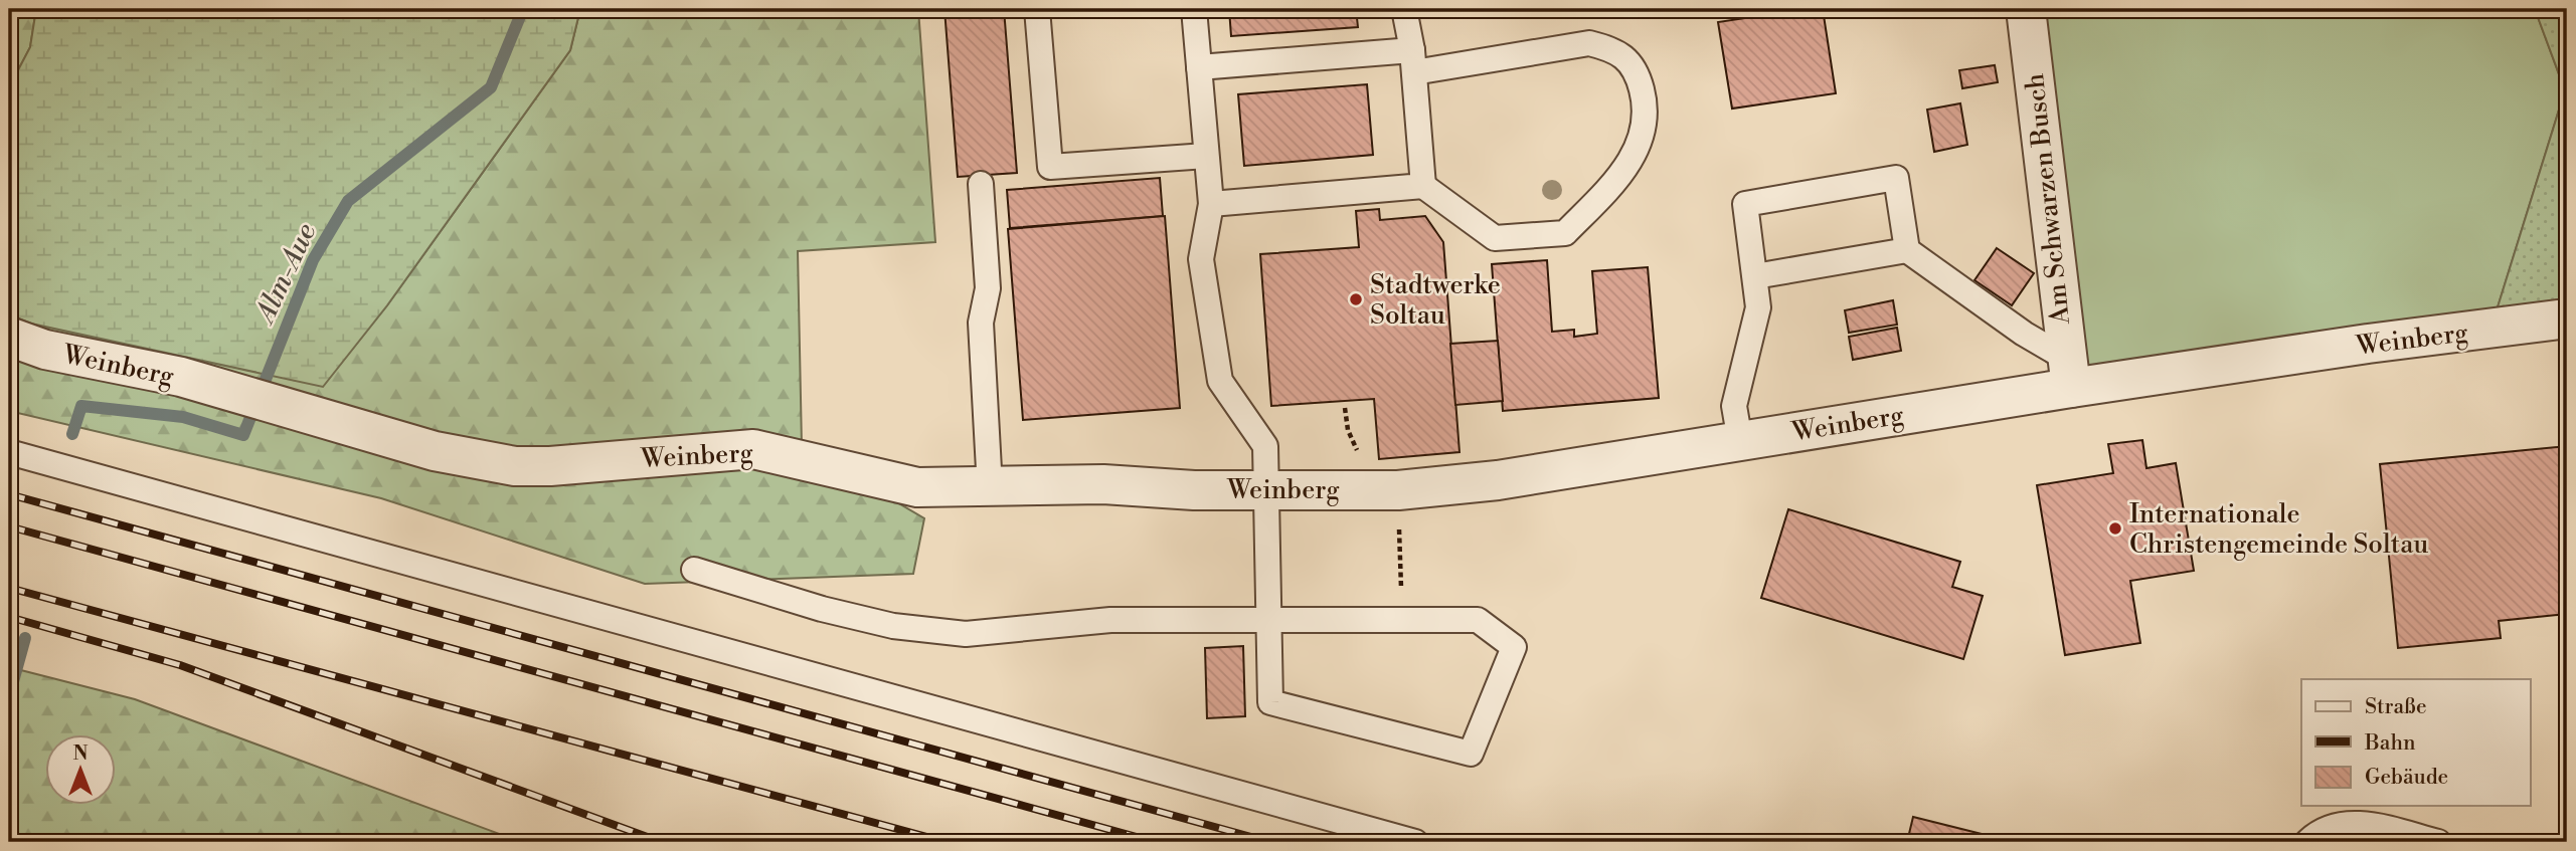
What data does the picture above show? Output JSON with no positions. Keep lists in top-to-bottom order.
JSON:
{
  "streets": {
    "street": ["Am Schwarzen Busch", "Weinberg"]
  },
  "crossings": [
    ["Am Schwarzen Busch", "Weinberg"]
  ],
  "water": ["Alm-Aue"],
  "places": ["Stadtwerke Soltau", "Internationale Christengemeinde Soltau"],
  "legend": ["Straße", "Bahn", "Gebäude"],
  "north": "top"
}
